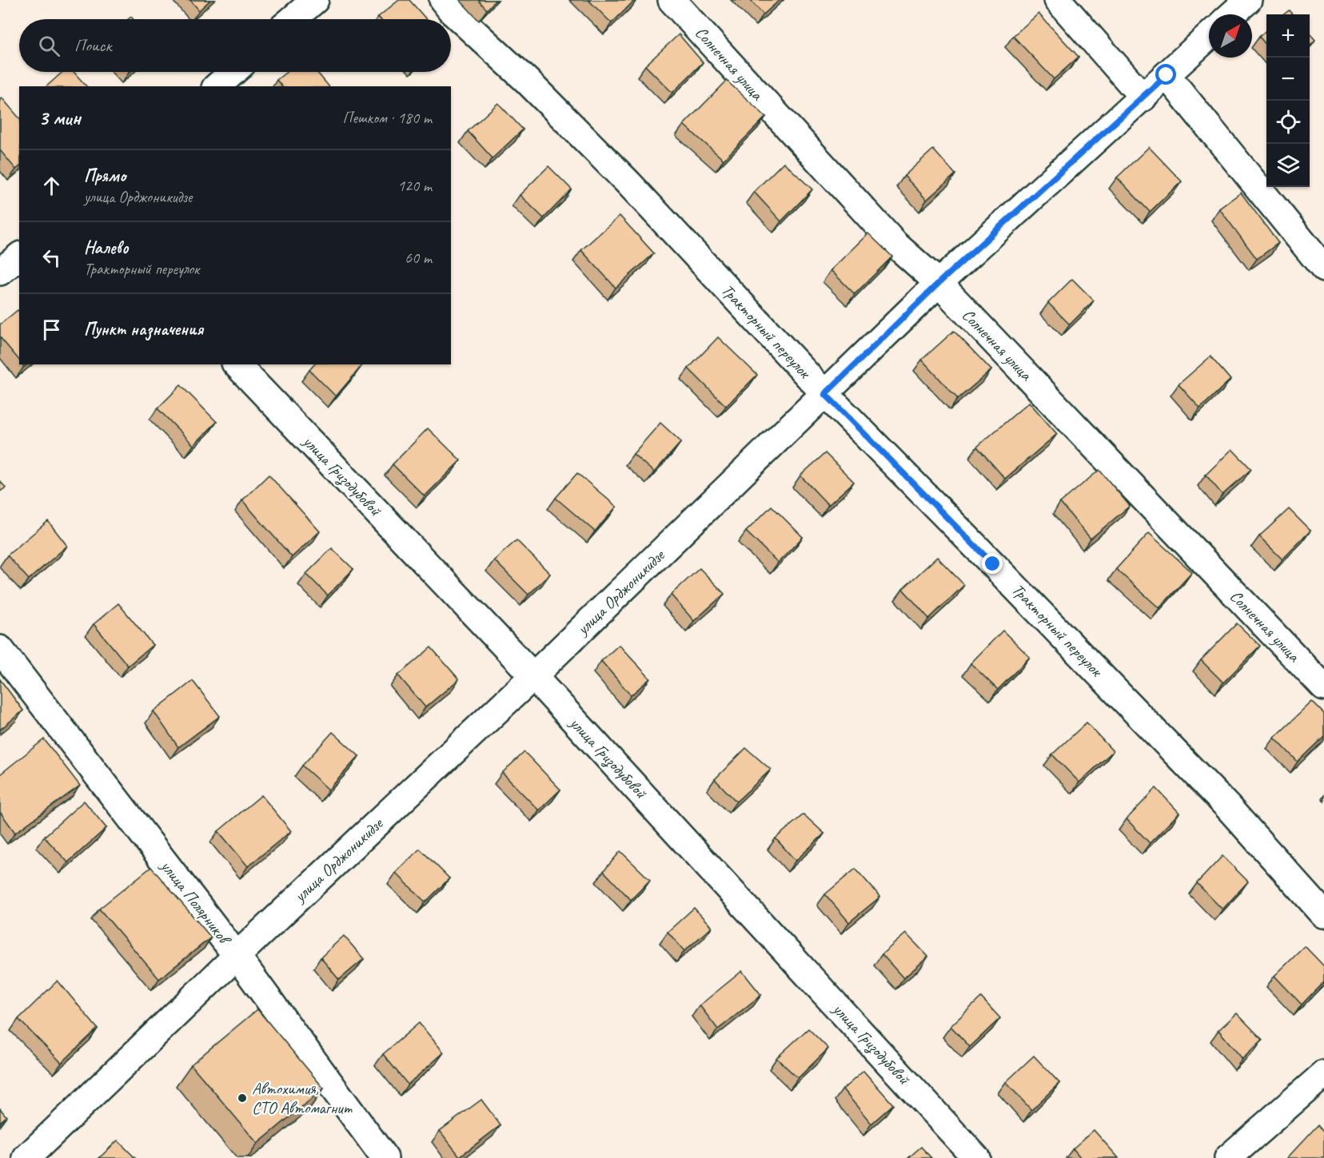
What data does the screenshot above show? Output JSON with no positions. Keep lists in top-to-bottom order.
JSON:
{
  "streets": {
    "street": [
      "Солнечная улица",
      "Тракторный переулок",
      "улица Гризодубовой",
      "улица Орджоникидзе",
      "улица Полярников"
    ]
  },
  "crossings": [
    ["Солнечная улица", "улица Орджоникидзе"],
    ["Тракторный переулок", "улица Орджоникидзе"],
    ["улица Гризодубовой", "улица Орджоникидзе"],
    ["улица Орджоникидзе", "улица Полярников"]
  ],
  "places": ["Автохимия, СТО Автомагнит"],
  "north": "top right",
  "page": {
    "map_buttons": ["+", "−"],
    "search": "Поиск",
    "heading": ["3 мин", "Пешком · 180 m"],
    "list": [
      ["Прямо", "улица Орджоникидзе", "120 m"],
      ["Налево", "Тракторный переулок", "60 m"],
      "Пункт назначения"
    ]
  }
}
